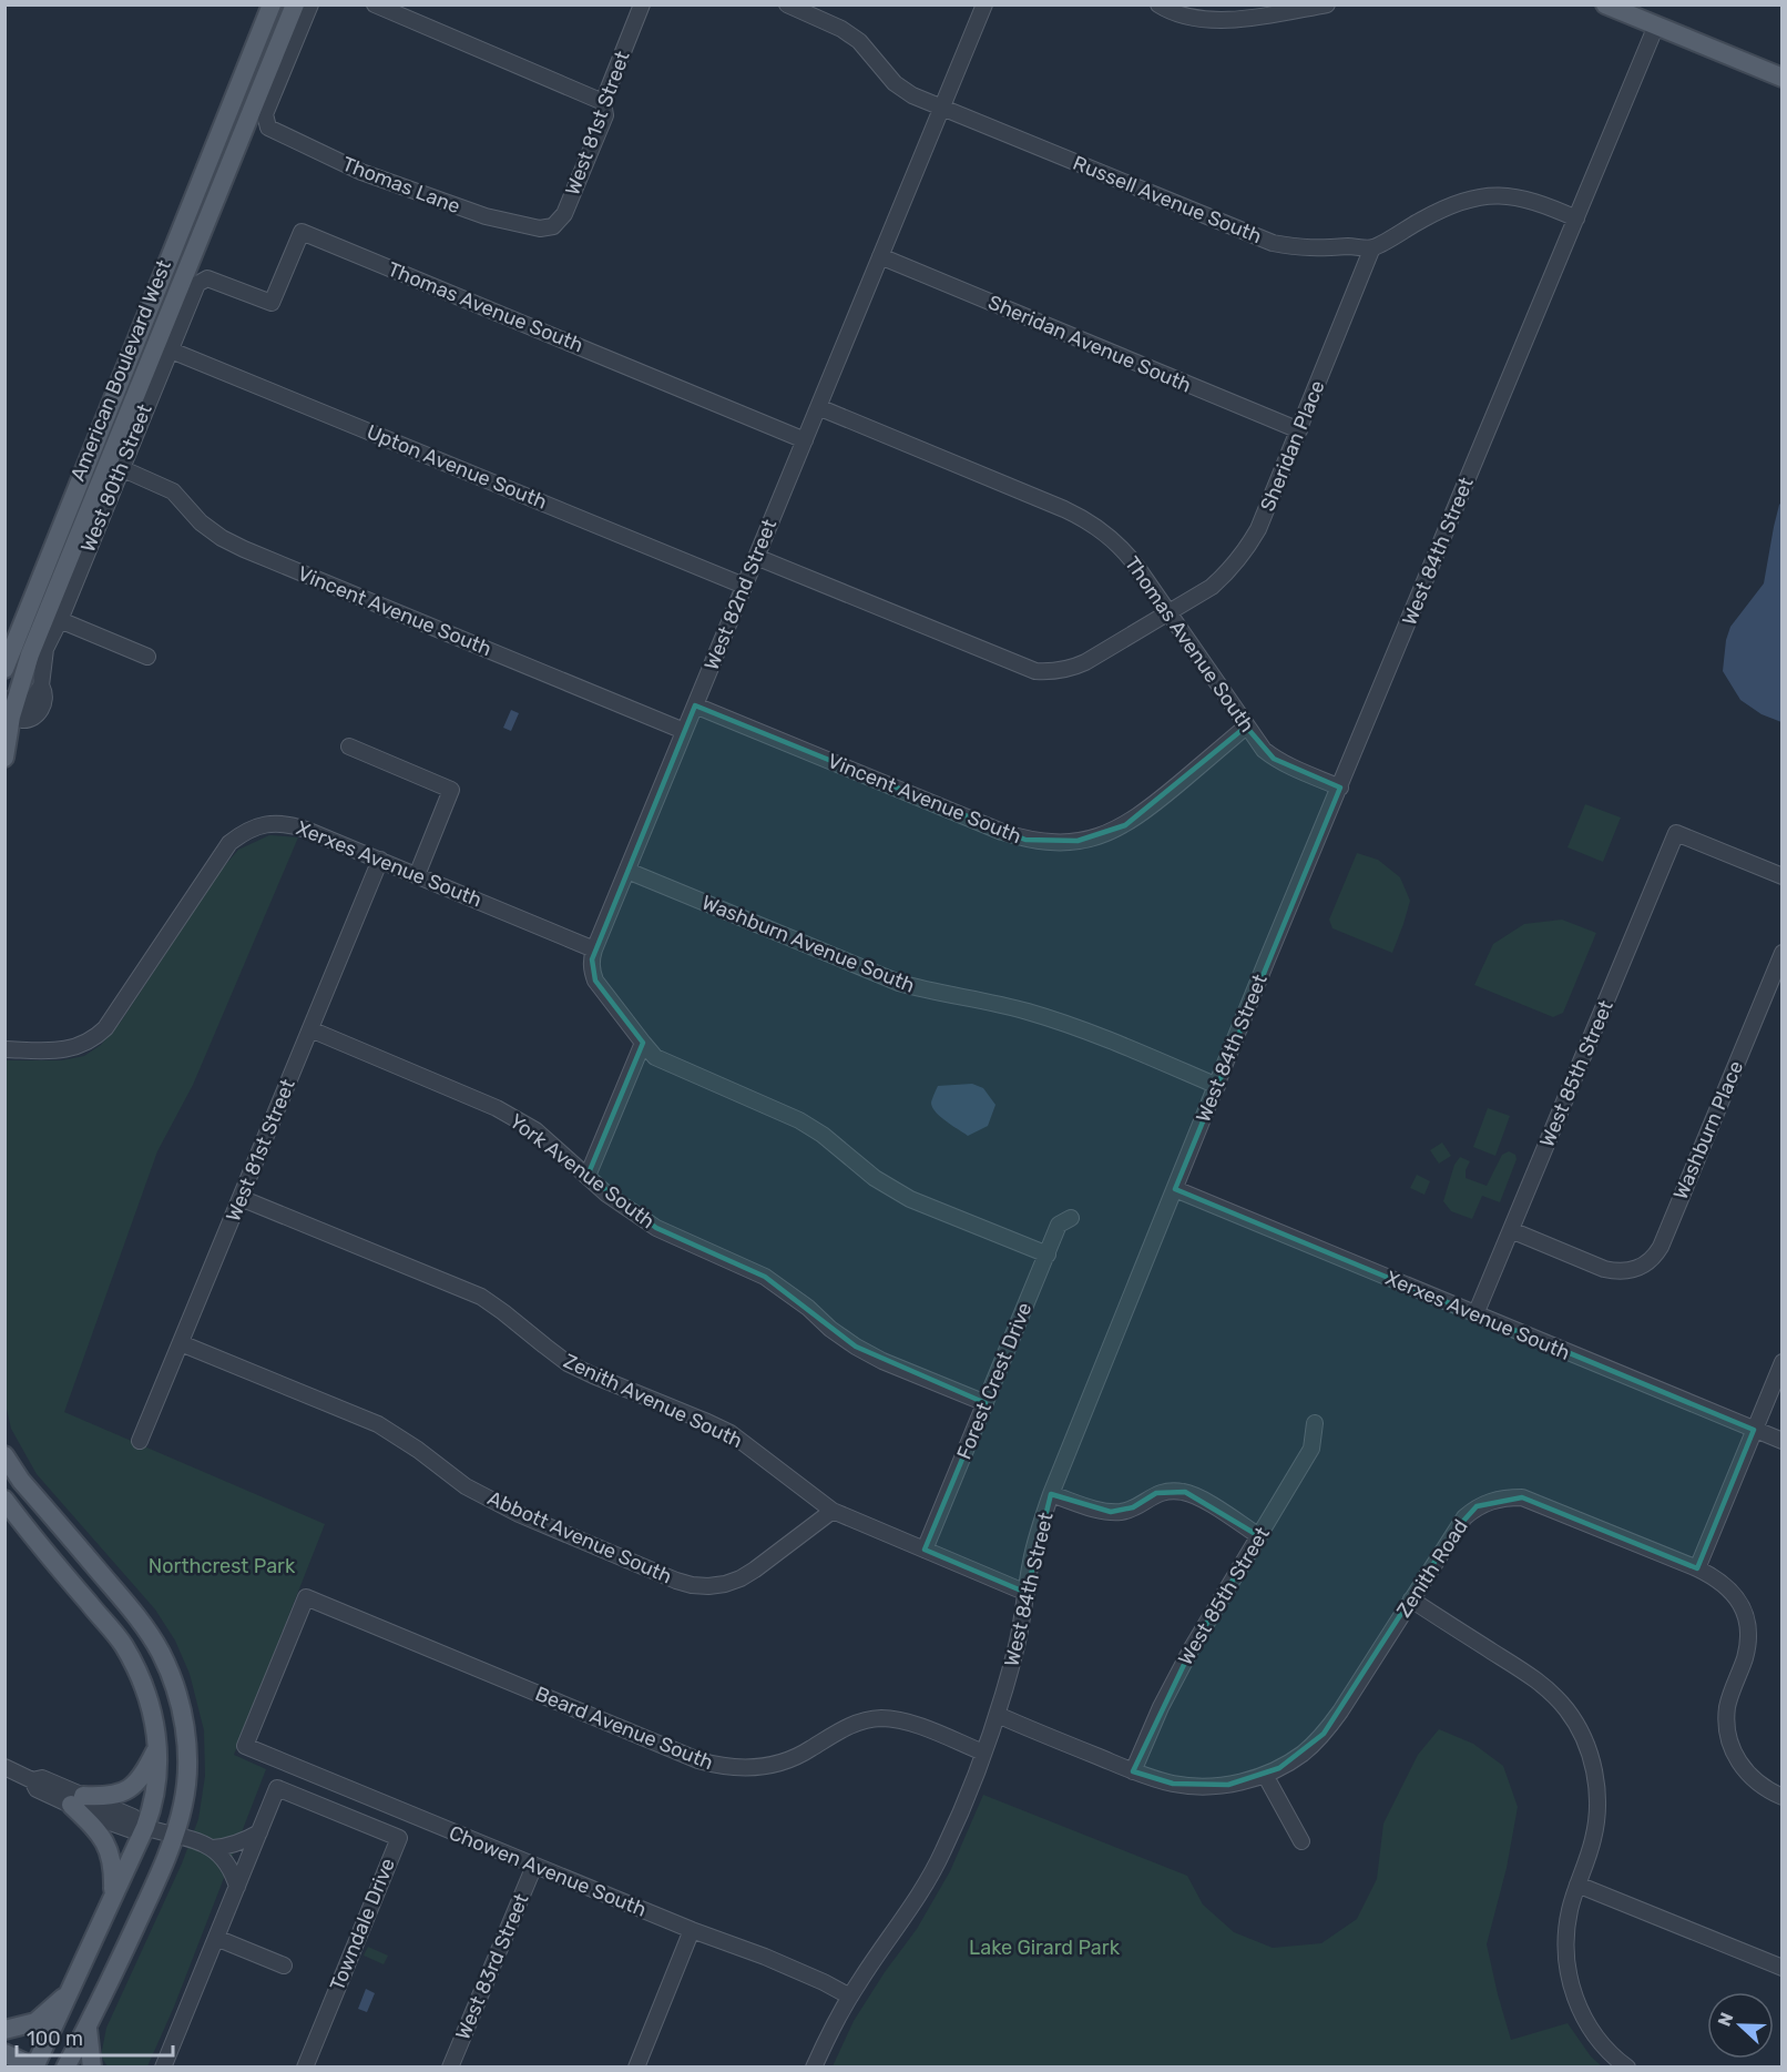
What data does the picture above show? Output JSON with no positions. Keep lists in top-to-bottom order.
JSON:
{
  "streets": {
    "main road": ["American Boulevard West"],
    "street": [
      "West 81st Street",
      "Thomas Lane",
      "Russell Avenue South",
      "Thomas Avenue South",
      "Sheridan Avenue South",
      "Sheridan Place",
      "Upton Avenue South",
      "West 80th Street",
      "West 84th Street",
      "West 82nd Street",
      "Vincent Avenue South",
      "Xerxes Avenue South",
      "Washburn Avenue South",
      "West 85th Street",
      "Washburn Place",
      "York Avenue South",
      "Forest Crest Drive",
      "Zenith Avenue South",
      "Abbott Avenue South",
      "Zenith Road",
      "Beard Avenue South",
      "Chowen Avenue South",
      "Towndale Drive",
      "West 83rd Street"
    ]
  },
  "crossings": [
    ["West 81st Street", "Thomas Lane"],
    ["West 81st Street", "Xerxes Avenue South"],
    ["West 81st Street", "York Avenue South"],
    ["West 81st Street", "Zenith Avenue South"],
    ["West 81st Street", "Abbott Avenue South"],
    ["Russell Avenue South", "Sheridan Place"],
    ["Russell Avenue South", "West 84th Street"],
    ["Russell Avenue South", "West 82nd Street"],
    ["Thomas Avenue South", "Sheridan Place"],
    ["Thomas Avenue South", "West 80th Street"],
    ["Thomas Avenue South", "West 84th Street"],
    ["Thomas Avenue South", "West 82nd Street"],
    ["Thomas Avenue South", "Vincent Avenue South"],
    ["Sheridan Avenue South", "Sheridan Place"],
    ["Sheridan Avenue South", "West 82nd Street"],
    ["American Boulevard West", "West 80th Street"],
    ["Upton Avenue South", "West 80th Street"],
    ["Upton Avenue South", "West 82nd Street"],
    ["West 80th Street", "Vincent Avenue South"],
    ["West 84th Street", "Xerxes Avenue South"],
    ["West 84th Street", "Washburn Avenue South"],
    ["West 84th Street", "Zenith Avenue South"],
    ["West 84th Street", "Zenith Road"],
    ["West 84th Street", "Beard Avenue South"],
    ["West 84th Street", "Chowen Avenue South"],
    ["West 82nd Street", "Vincent Avenue South"],
    ["West 82nd Street", "Xerxes Avenue South"],
    ["West 82nd Street", "Washburn Avenue South"],
    ["Xerxes Avenue South", "West 85th Street"],
    ["West 85th Street", "Washburn Place"],
    ["West 85th Street", "Zenith Road"],
    ["York Avenue South", "Forest Crest Drive"],
    ["Forest Crest Drive", "Zenith Avenue South"],
    ["Zenith Avenue South", "Abbott Avenue South"],
    ["Beard Avenue South", "Chowen Avenue South"],
    ["Chowen Avenue South", "West 83rd Street"]
  ],
  "parks": ["Northcrest Park", "Lake Girard Park"],
  "scale_bar": "100 m",
  "north": "left"
}
